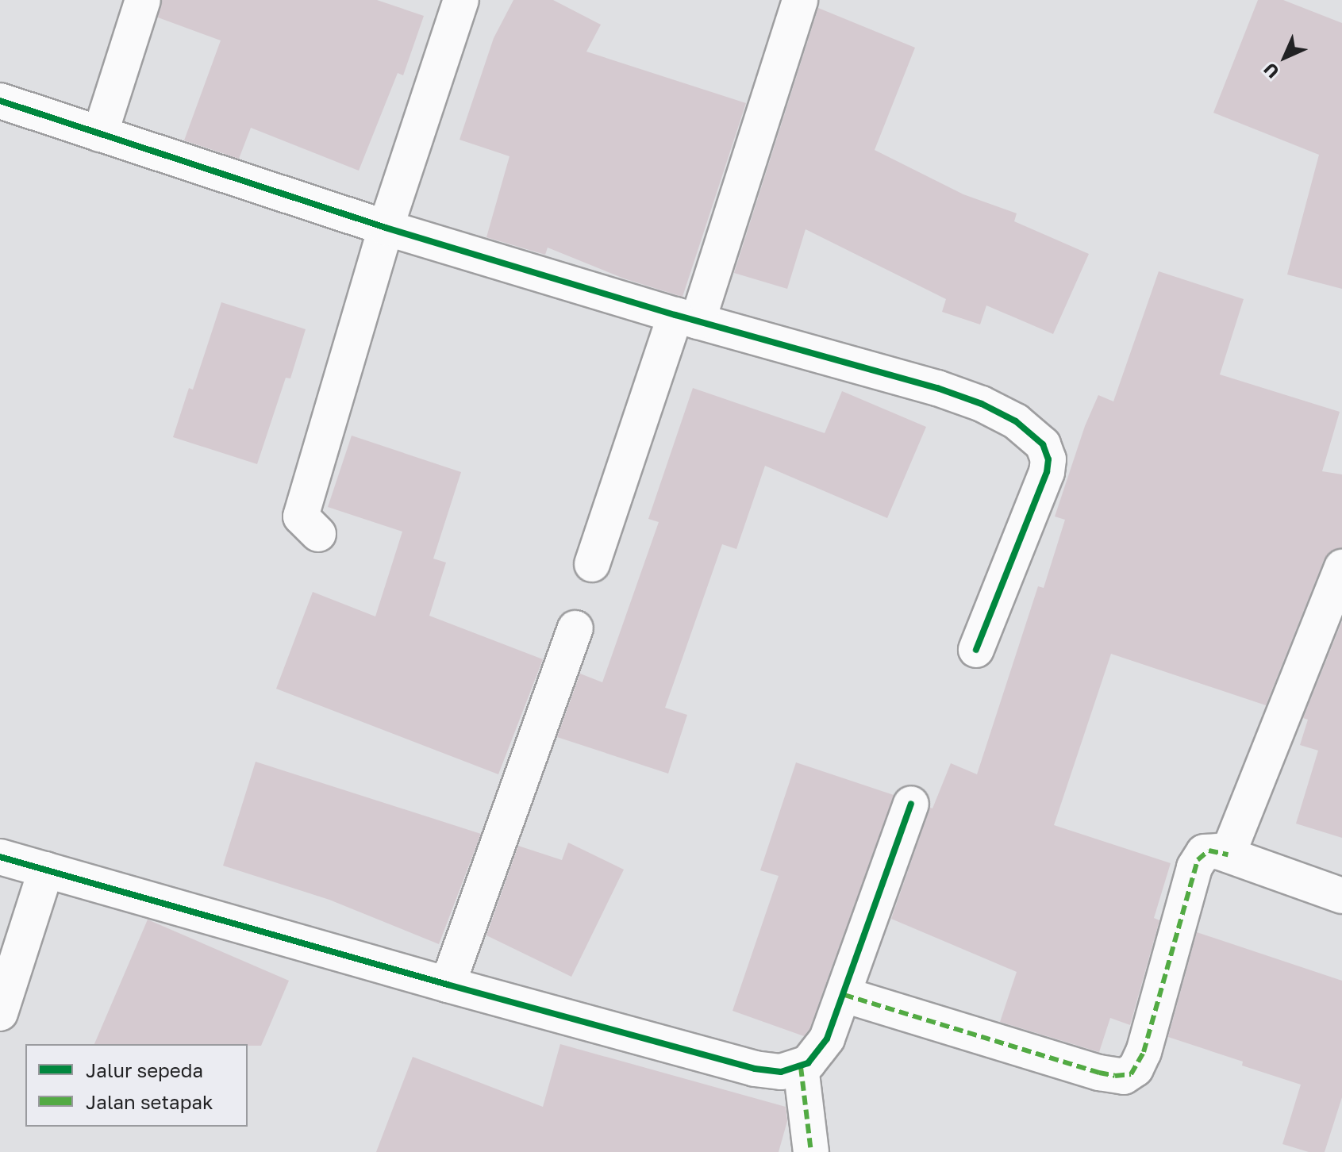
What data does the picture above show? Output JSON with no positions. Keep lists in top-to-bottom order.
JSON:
{
  "legend": ["Jalur sepeda", "Jalan setapak"],
  "north": "bottom left"
}
